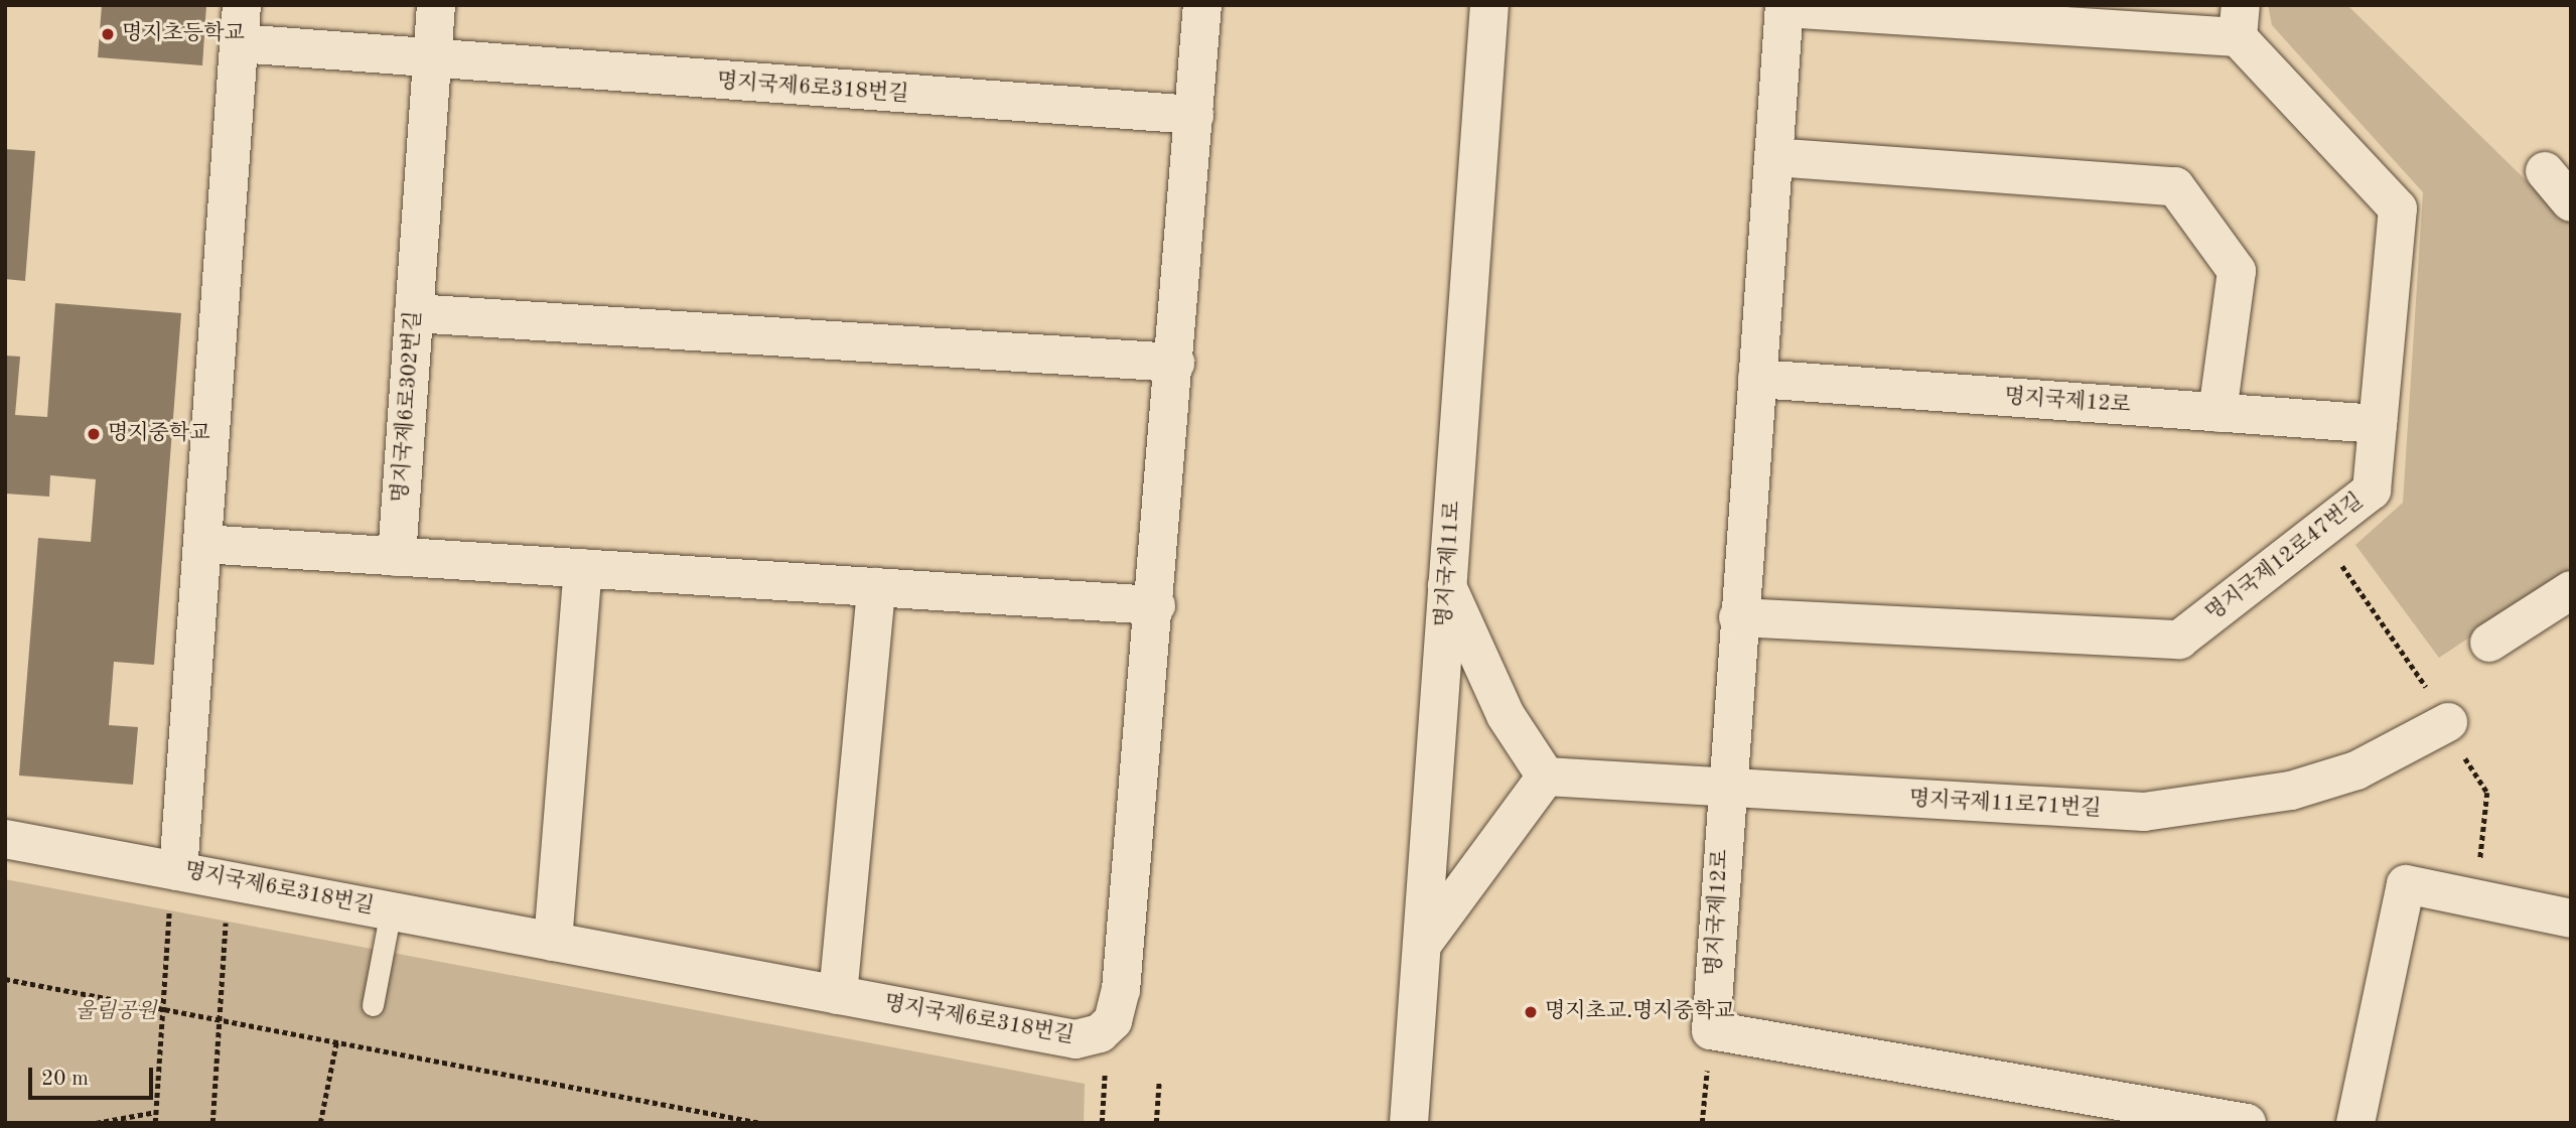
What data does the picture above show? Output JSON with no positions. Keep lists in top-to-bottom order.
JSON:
{
  "streets": {
    "street": [
      "명지국제6로318번길",
      "명지국제12로",
      "명지국제6로302번길",
      "명지국제12로47번길",
      "명지국제11로",
      "명지국제11로71번길"
    ]
  },
  "crossings": [
    ["명지국제6로318번길", "명지국제6로302번길"],
    ["명지국제12로", "명지국제12로47번길"],
    ["명지국제12로", "명지국제11로71번길"]
  ],
  "parks": ["울림공원"],
  "places": ["명지초등학교", "명지중학교", "명지초교.명지중학교"],
  "scale_bar": "20 m"
}
